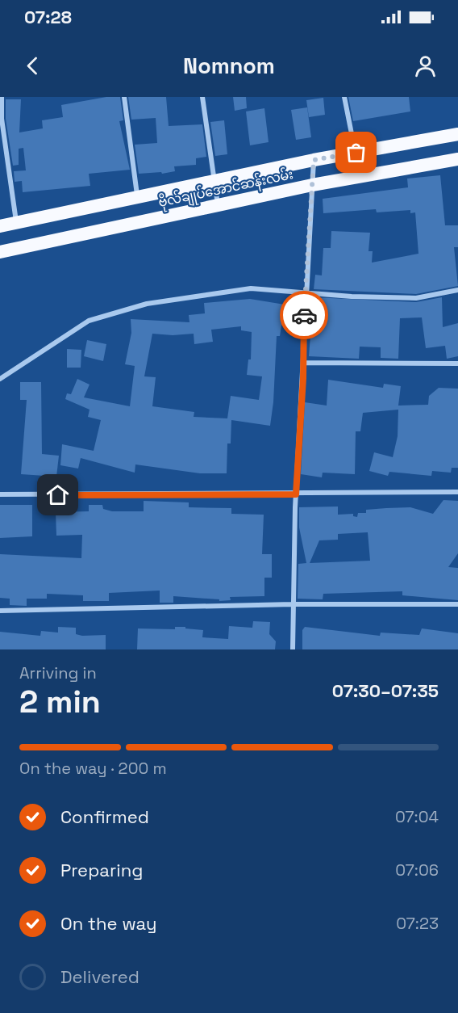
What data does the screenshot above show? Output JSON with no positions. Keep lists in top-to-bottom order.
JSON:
{
  "streets": {
    "highway": ["ဗိုလ်ချုပ်အောင်ဆန်းလမ်း"]
  },
  "page": {
    "status": "07:28",
    "header": "Nomnom",
    "heading": ["2 min", "Arriving in", "07:30–07:35"],
    "bar": "On the way · 200 m",
    "list": [
      ["Confirmed", "07:04"],
      ["Preparing", "07:06"],
      ["On the way", "07:23"],
      "Delivered"
    ]
  }
}
